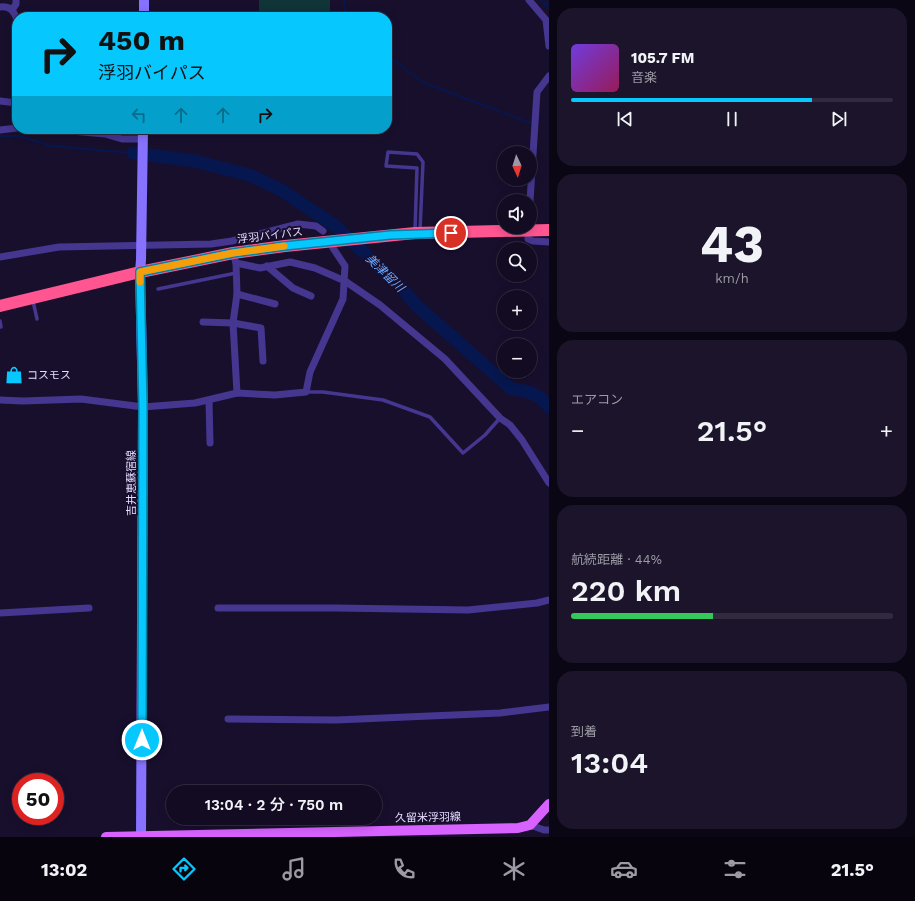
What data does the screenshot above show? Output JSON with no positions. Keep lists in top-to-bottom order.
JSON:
{
  "streets": {
    "highway": ["浮羽バイパス"],
    "main road": ["吉井恵蘇宿線", "久留米浮羽線"]
  },
  "crossings": [
    ["浮羽バイパス", "吉井恵蘇宿線"],
    ["吉井恵蘇宿線", "久留米浮羽線"]
  ],
  "water": ["美津留川"],
  "places": {
    "shop": ["コスモス"]
  },
  "north": "bottom",
  "page": {
    "turn": ["450 m", "浮羽バイパス"],
    "song": ["105.7 FM", "音楽"],
    "map_buttons": ["+", "−"],
    "tile": [
      ["43", "km/h"],
      "エアコン",
      ["航続距離 · 44%", "220 km"],
      ["到着", "13:04"]
    ],
    "heat": ["−", "21.5°", "+"],
    "limit": "50",
    "trip": "13:04 · 2 分 · 750 m",
    "tabs": ["13:02", "21.5°"]
  }
}
